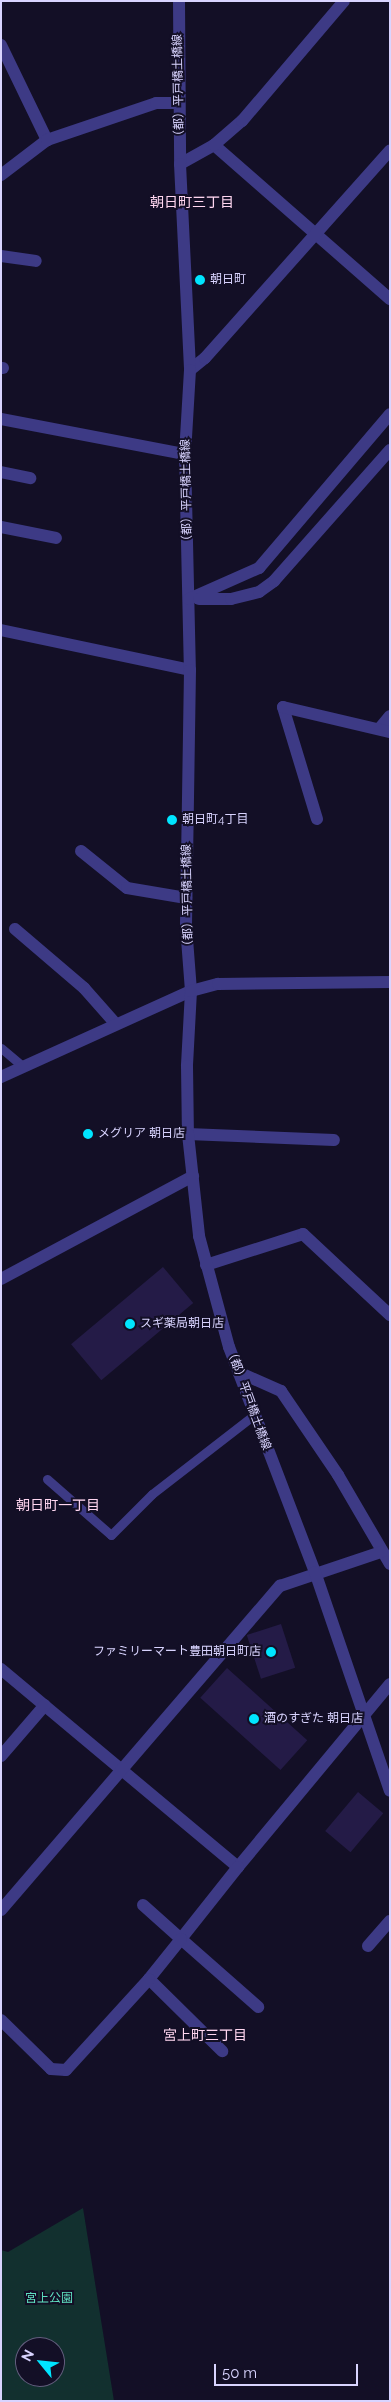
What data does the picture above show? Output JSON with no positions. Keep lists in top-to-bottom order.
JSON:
{
  "streets": {
    "street": ["（都）平戸橋土橋線"]
  },
  "districts": ["朝日町三丁目", "朝日町一丁目", "宮上町三丁目"],
  "parks": ["宮上公園"],
  "places": [
    "朝日町",
    "朝日町4丁目",
    "メグリア 朝日店",
    "スギ薬局朝日店",
    "ファミリーマート豊田朝日町店",
    "酒のすぎた 朝日店"
  ],
  "scale_bar": "50 m",
  "north": "top left"
}
